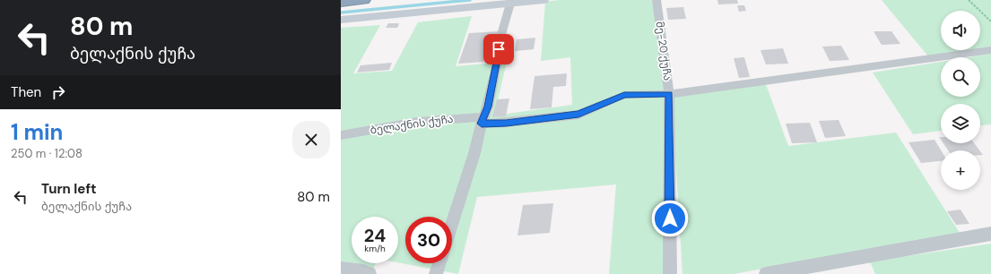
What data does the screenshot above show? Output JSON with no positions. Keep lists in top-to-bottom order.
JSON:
{
  "streets": {
    "street": ["მე-20 ქუჩა", "ბელაქნის ქუჩა"]
  },
  "crossings": [
    ["მე-20 ქუჩა", "ბელაქნის ქუჩა"]
  ],
  "page": {
    "turn": ["80 m", "ბელაქნის ქუჩა"],
    "map_buttons": "+",
    "then": "Then",
    "heading": ["1 min", "250 m · 12:08"],
    "list": [
      {
        "name": "Turn left",
        "note": "ბელაქნის ქუჩა",
        "value": "80 m"
      }
    ],
    "speed": "24 km/h",
    "limit": "30"
  }
}
